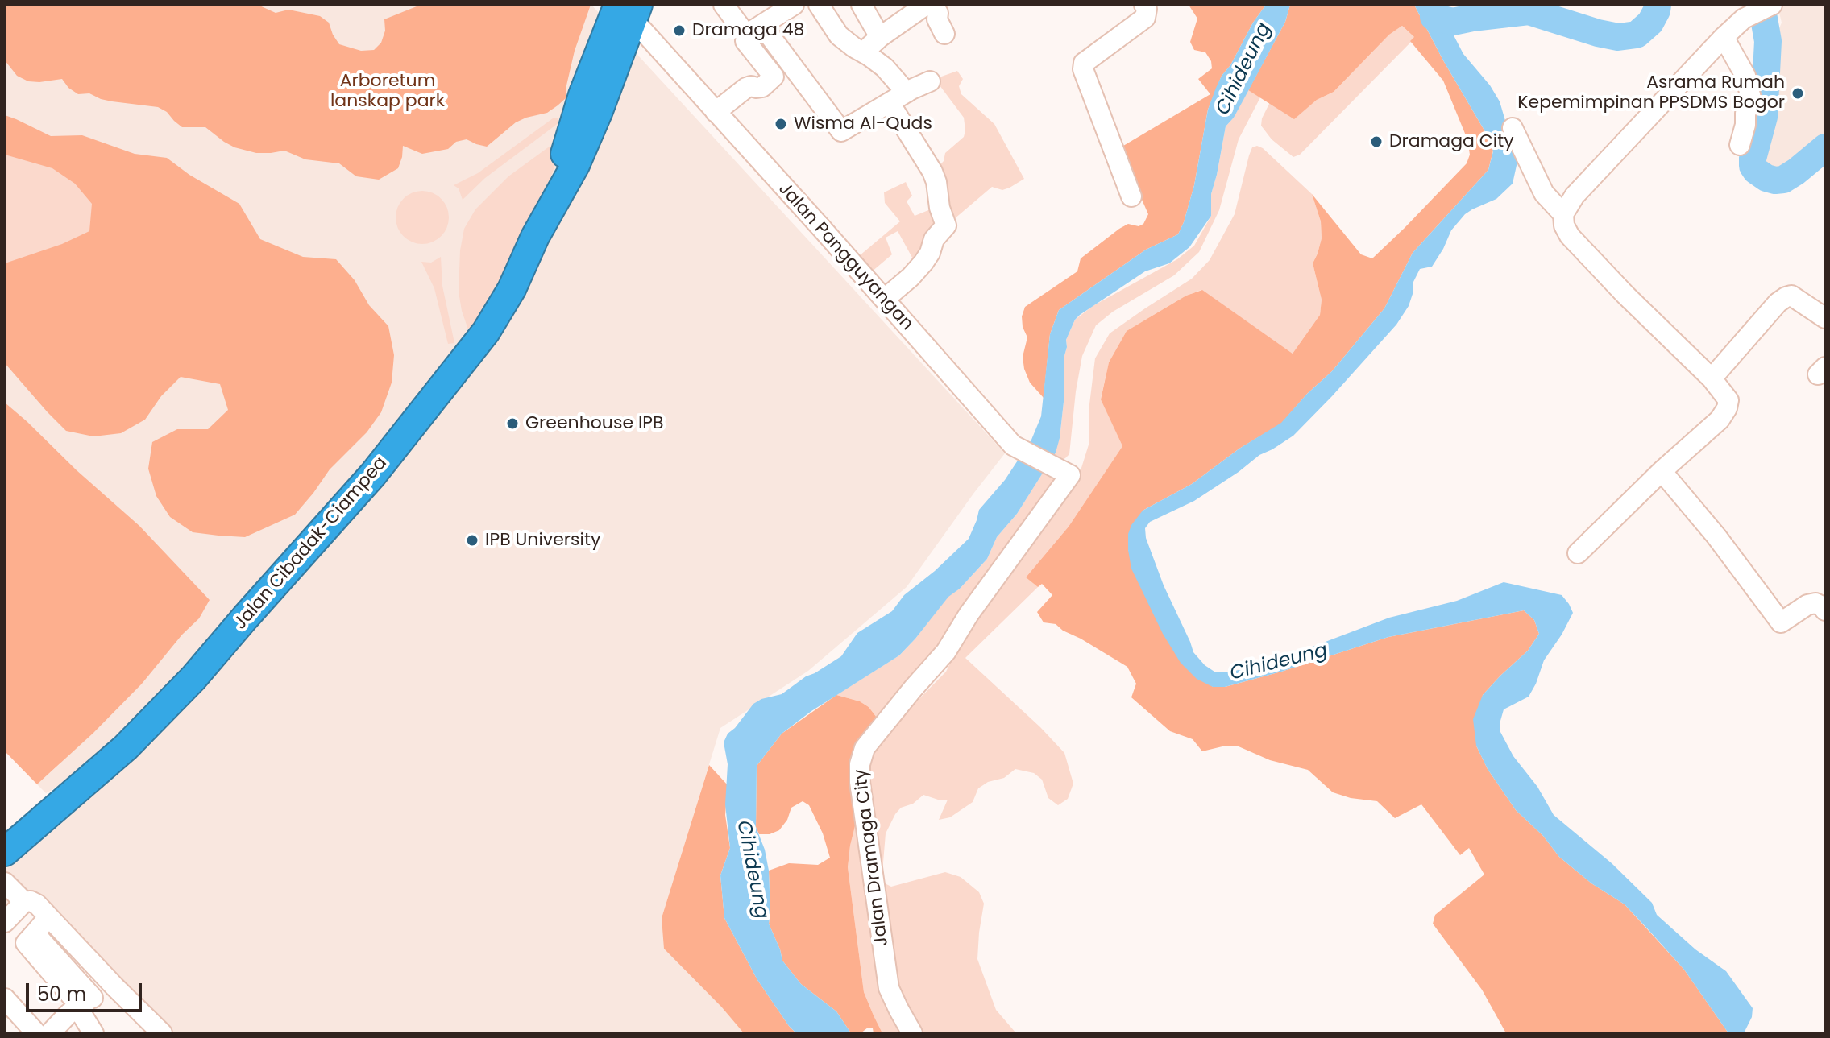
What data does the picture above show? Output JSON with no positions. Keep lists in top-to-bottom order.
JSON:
{
  "streets": {
    "highway": ["Jalan Cibadak-Ciampea"],
    "street": ["Jalan Pangguyangan", "Jalan Dramaga City"]
  },
  "crossings": [
    ["Jalan Pangguyangan", "Jalan Cibadak-Ciampea"],
    ["Jalan Pangguyangan", "Jalan Dramaga City"]
  ],
  "water": ["Cihideung"],
  "parks": ["Arboretum lanskap park"],
  "places": [
    "Dramaga 48",
    "Asrama Rumah Kepemimpinan PPSDMS Bogor",
    "Wisma Al-Quds",
    "Dramaga City",
    "Greenhouse IPB",
    "IPB University"
  ],
  "scale_bar": "50 m"
}
